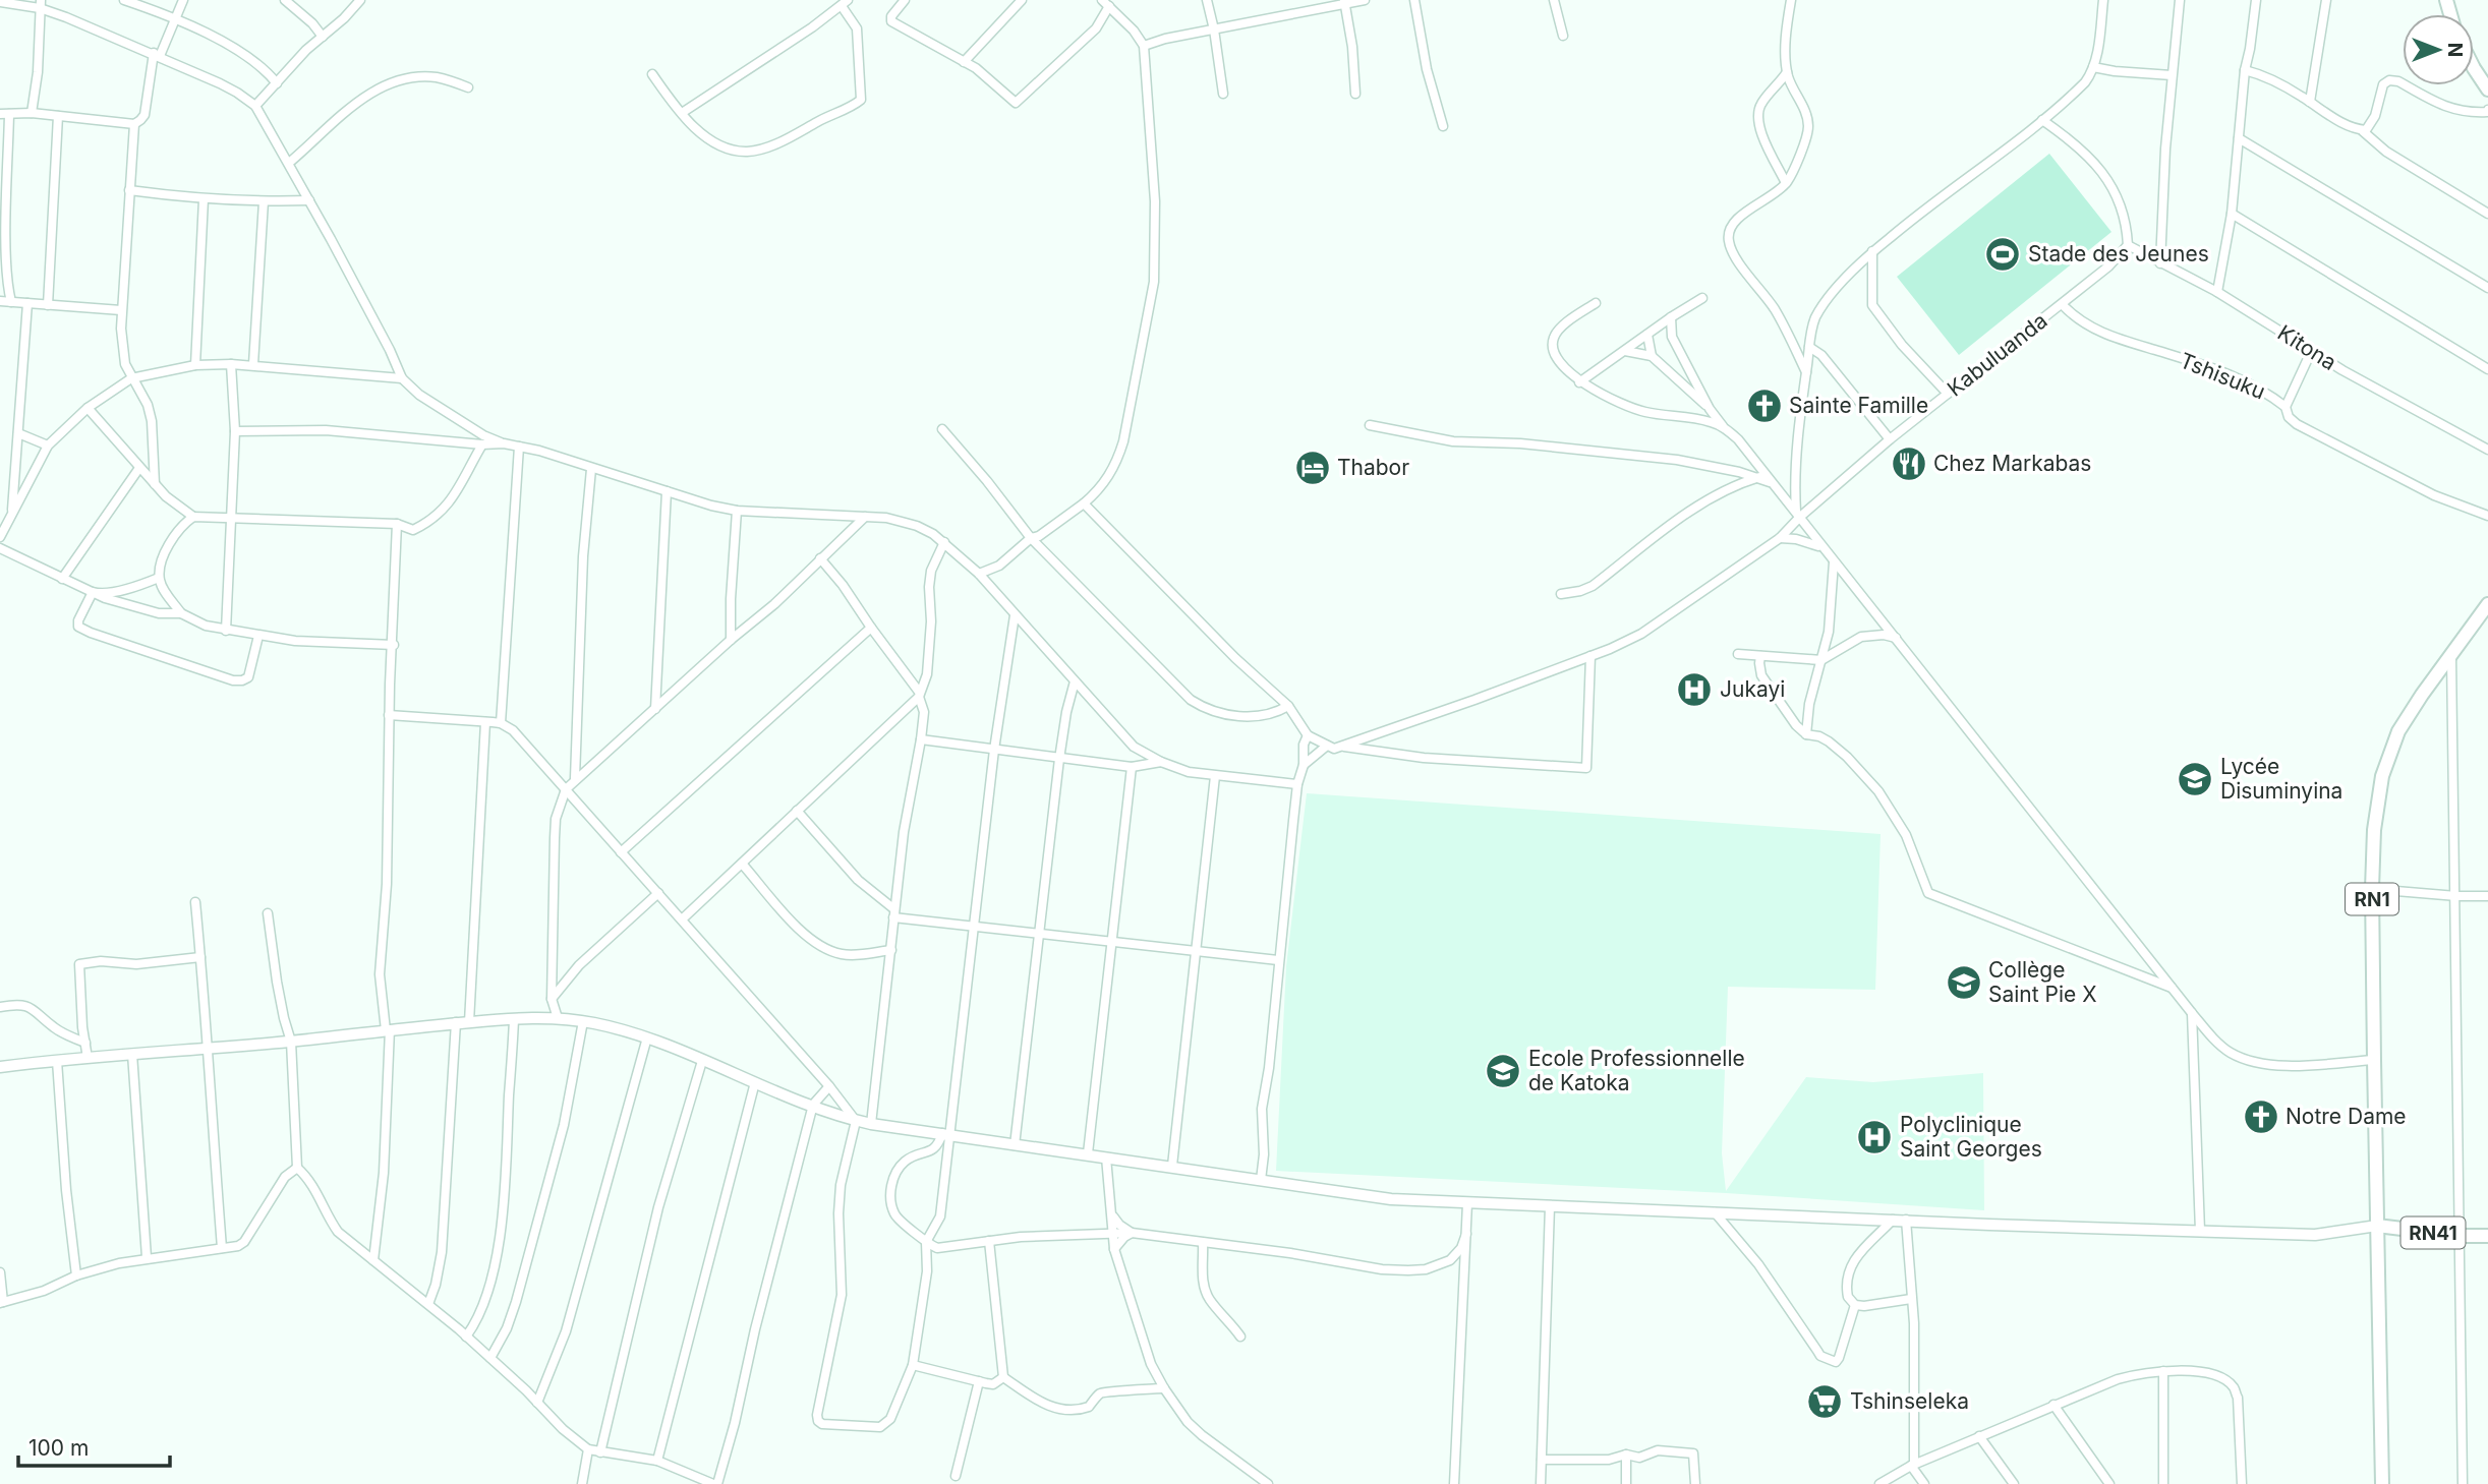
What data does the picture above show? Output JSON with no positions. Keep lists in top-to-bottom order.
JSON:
{
  "streets": {
    "main road": ["RN1", "RN41"],
    "street": ["Kitona", "Kabuluanda", "Tshisuku"]
  },
  "crossings": [
    ["Kitona", "Kabuluanda"],
    ["Kabuluanda", "Tshisuku"],
    ["RN1", "RN41"]
  ],
  "places": {
    "sports": ["Stade des Jeunes"],
    "church": ["Sainte Famille", "Notre Dame"],
    "restaurant": ["Chez Markabas"],
    "hotel": ["Thabor"],
    "hospital": ["Jukayi", "Polyclinique Saint Georges"],
    "school or university": ["Lycée Disuminyina", "Collège Saint Pie X", "Ecole Professionnelle de Katoka"],
    "supermarket": ["Tshinseleka"]
  },
  "scale_bar": "100 m",
  "north": "right"
}
